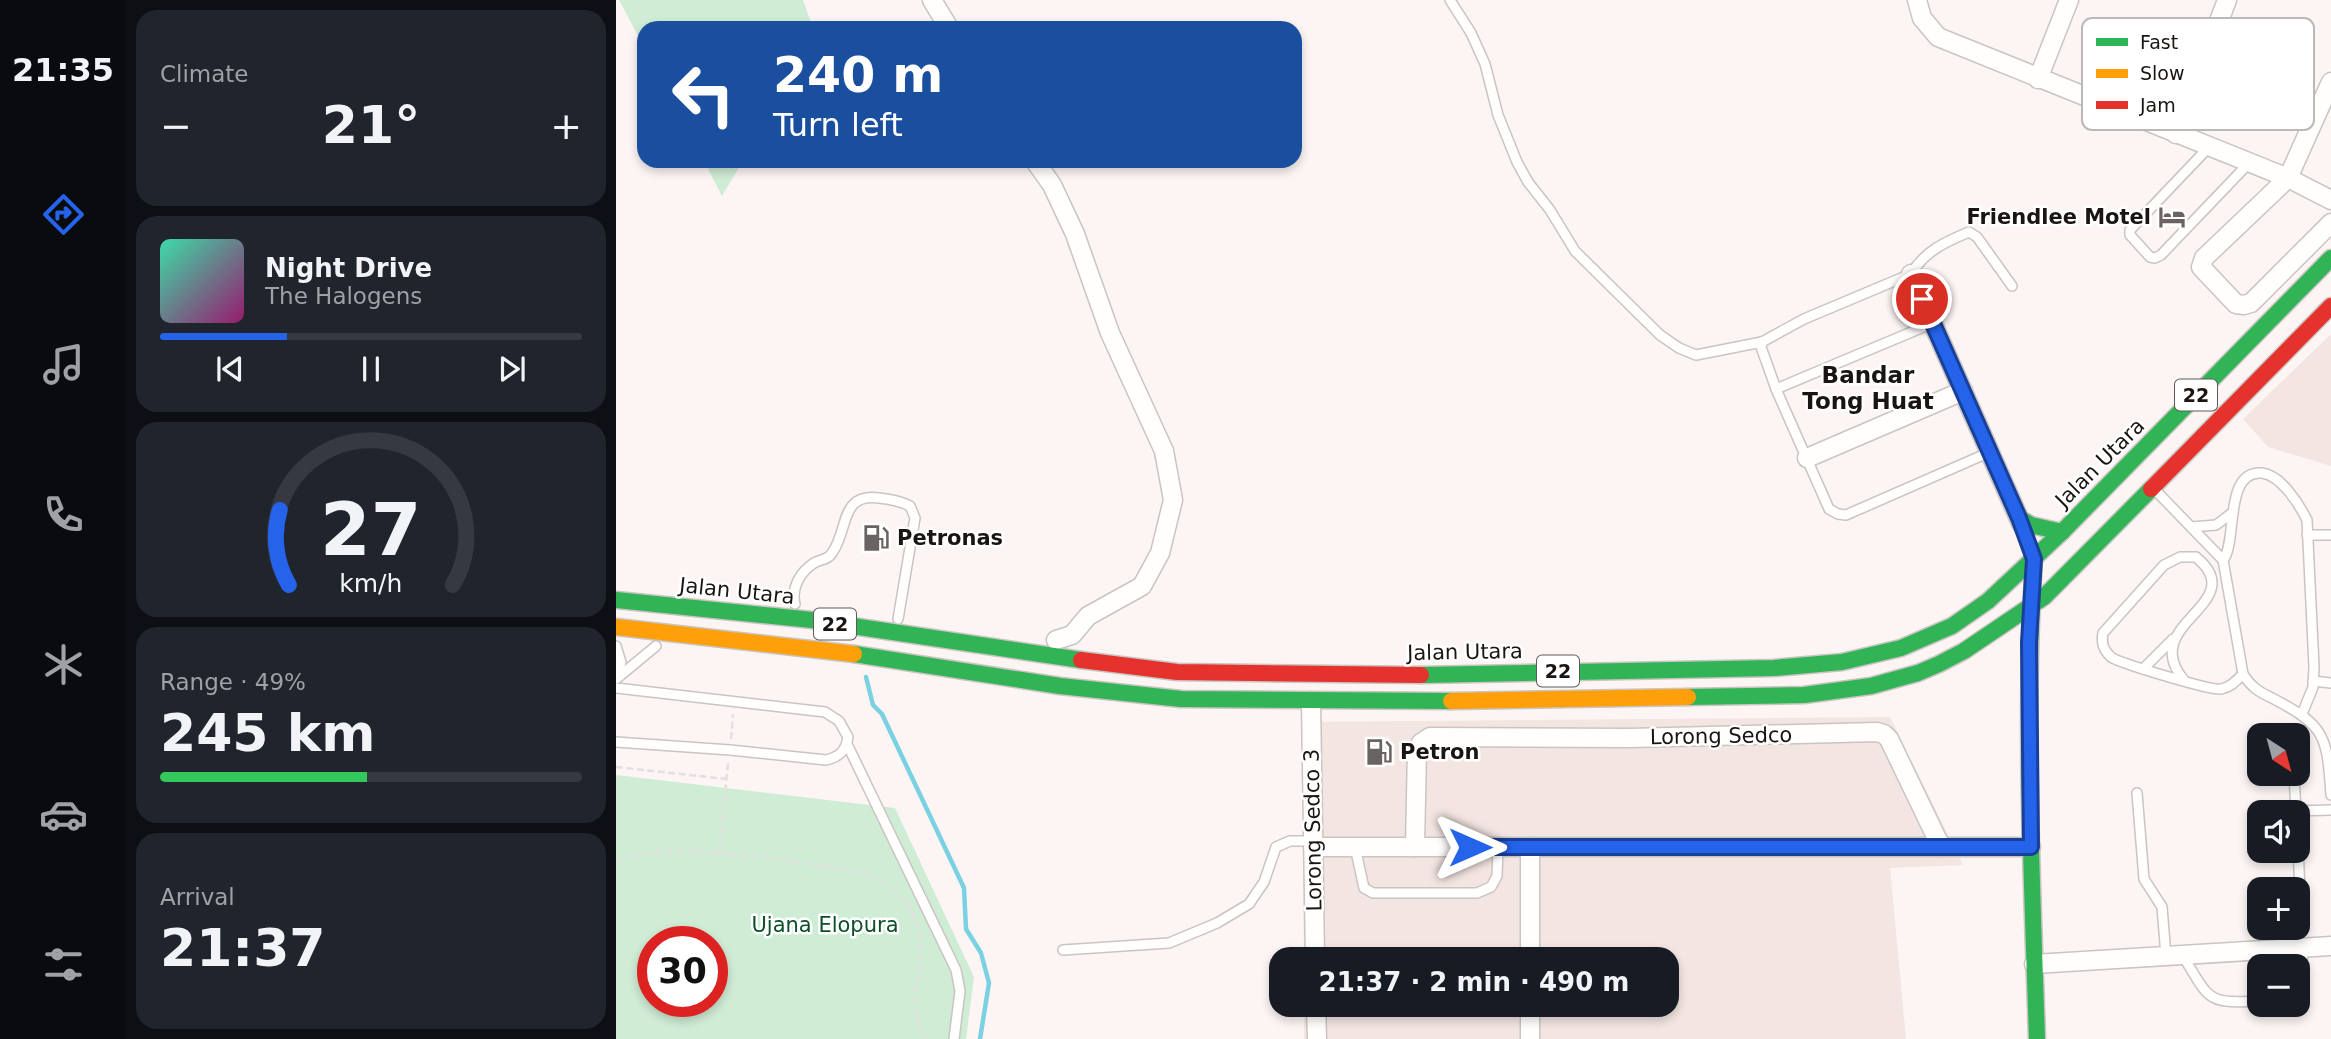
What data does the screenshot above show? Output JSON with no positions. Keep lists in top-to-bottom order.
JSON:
{
  "streets": {
    "main road": ["22", "Jalan Utara"],
    "street": ["Lorong Sedco", "Lorong Sedco 3"]
  },
  "crossings": [
    ["22", "Lorong Sedco 3"]
  ],
  "districts": ["Bandar Tong Huat"],
  "parks": ["Ujana Elopura"],
  "places": {
    "hotel": ["Friendlee Motel"],
    "fuel station": ["Petronas", "Petron"]
  },
  "legend": ["Fast", "Slow", "Jam"],
  "north": "bottom right",
  "page": {
    "tabs": "21:35",
    "tile": [
      "Climate",
      ["Range · 49%", "245 km"],
      ["Arrival", "21:37"]
    ],
    "turn": ["240 m", "Turn left"],
    "heat": ["−", "21°", "+"],
    "song": ["Night Drive", "The Halogens"],
    "map_buttons": ["+", "−"],
    "limit": "30",
    "trip": "21:37 · 2 min · 490 m",
    "gauge": ["27", "km/h"]
  }
}
